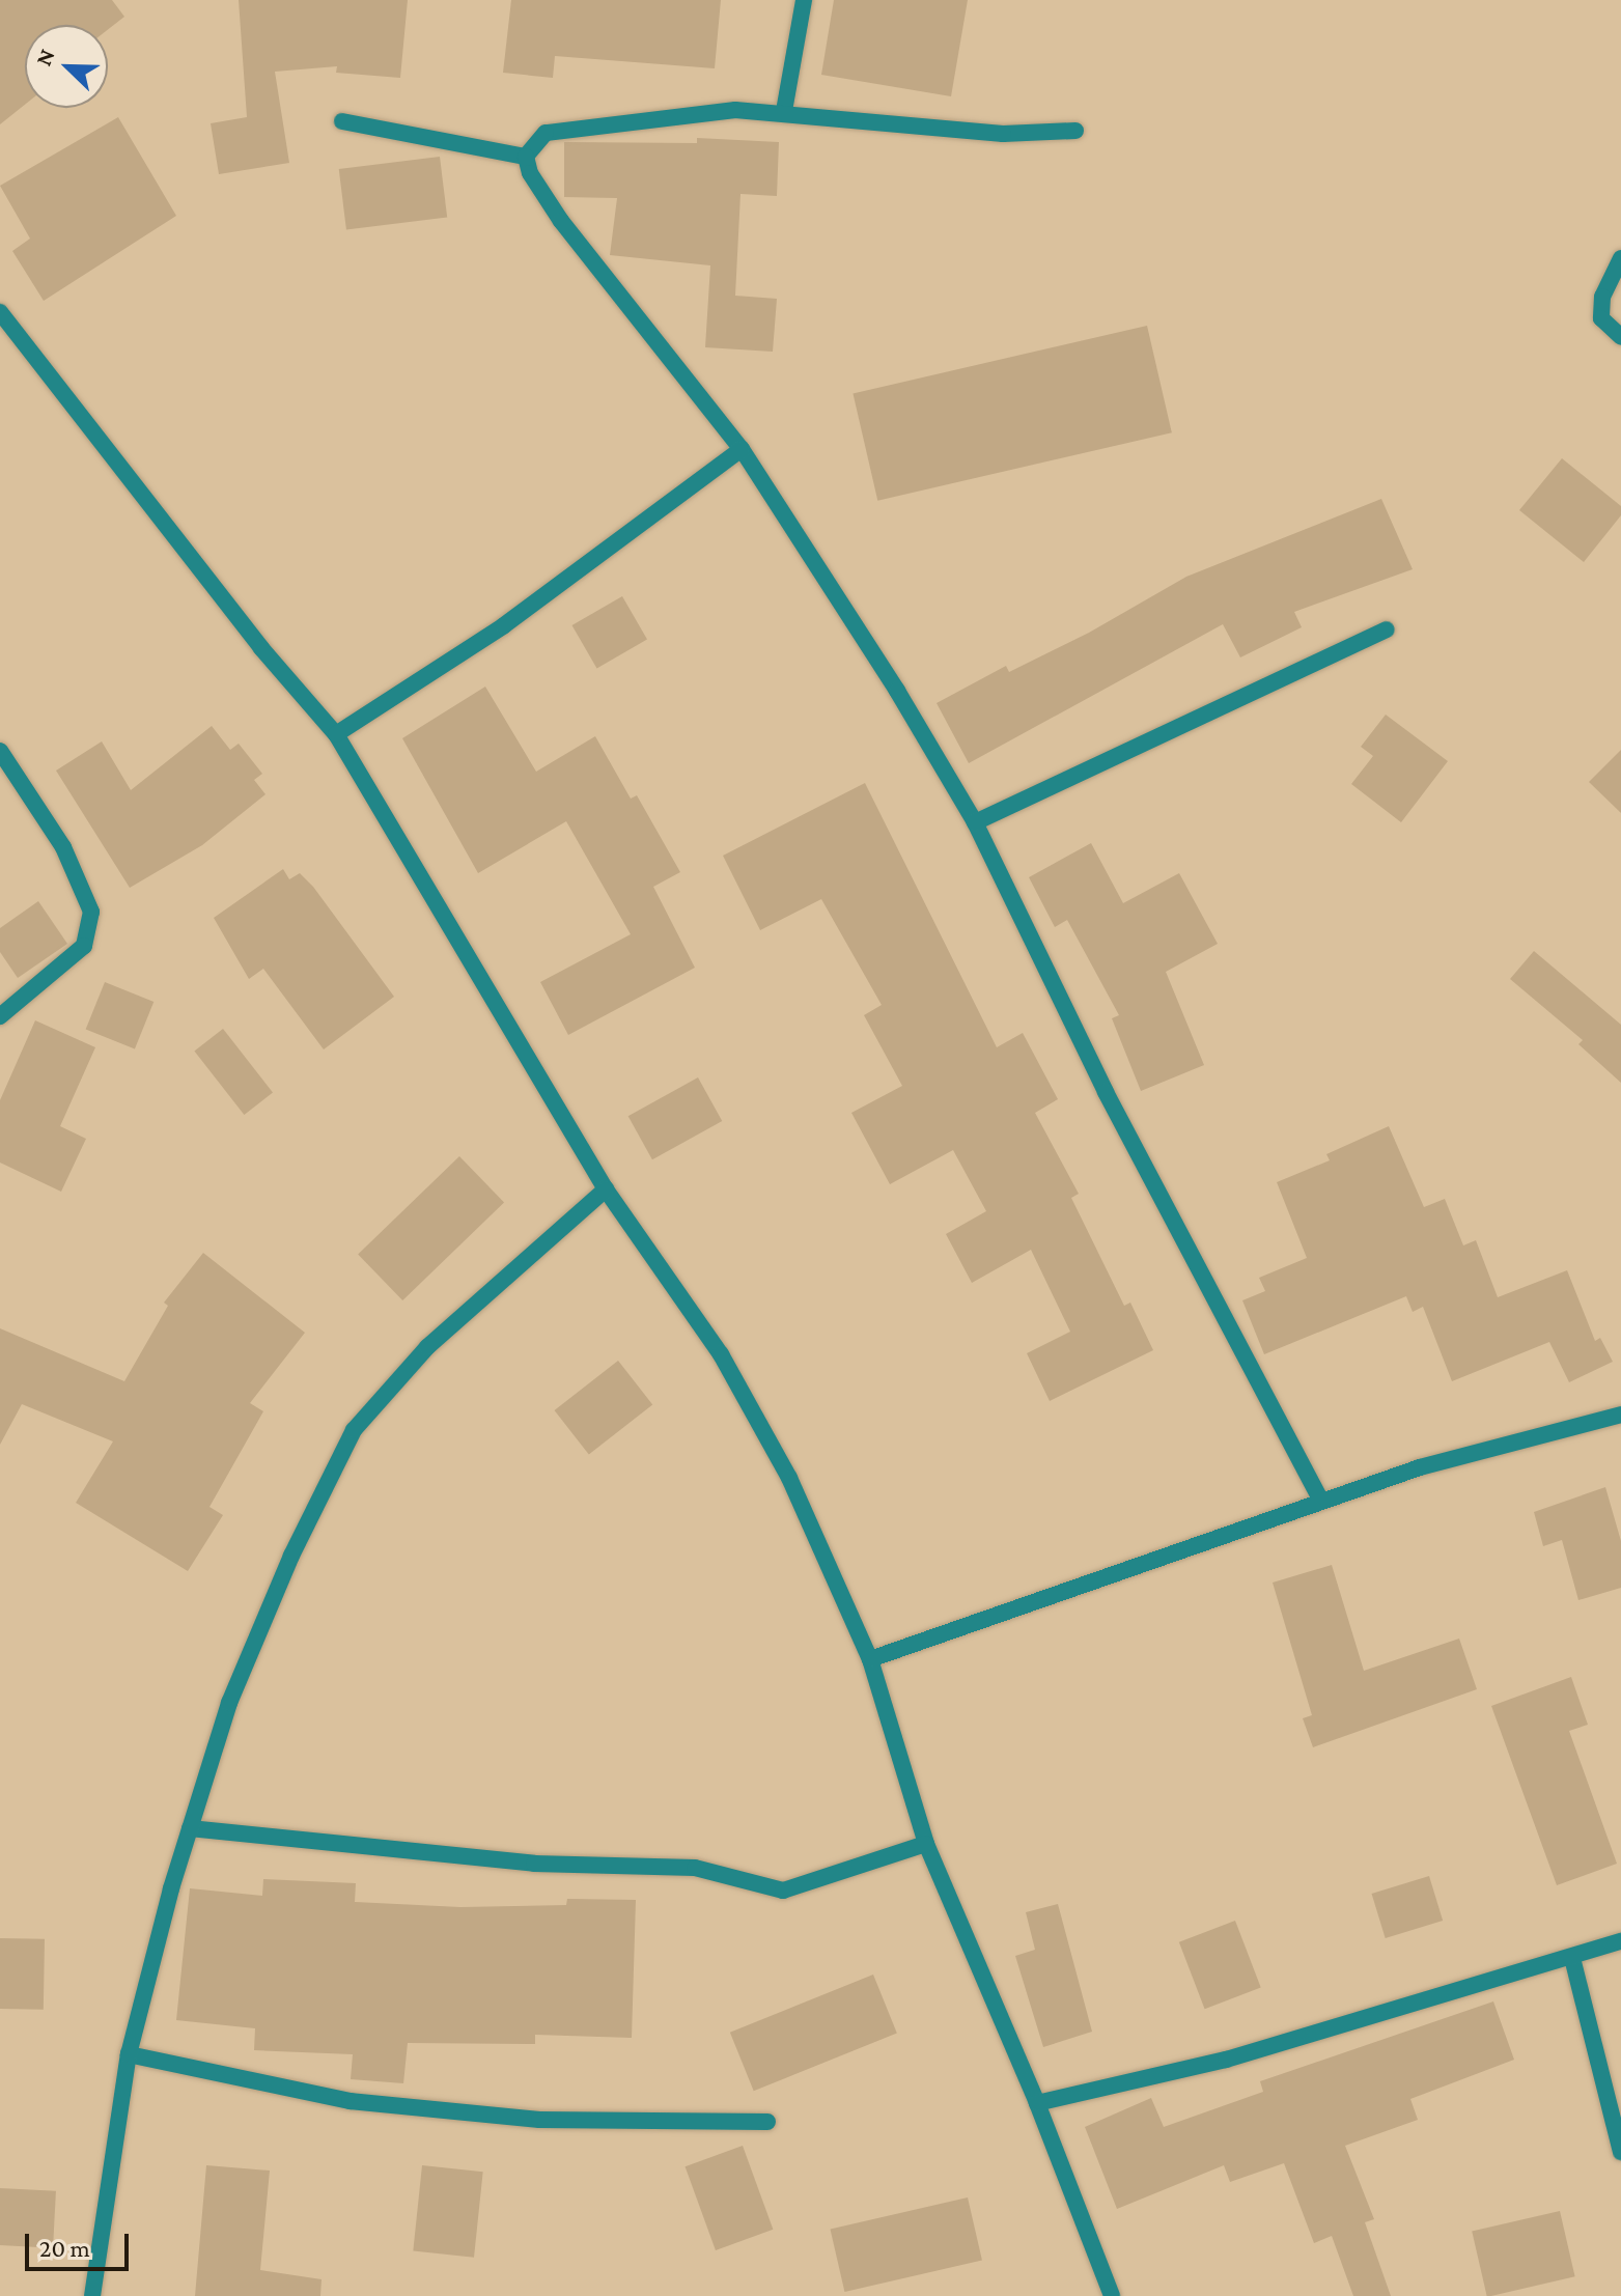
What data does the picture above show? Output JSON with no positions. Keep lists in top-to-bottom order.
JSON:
{
  "scale_bar": "20 m",
  "north": "top left"
}
